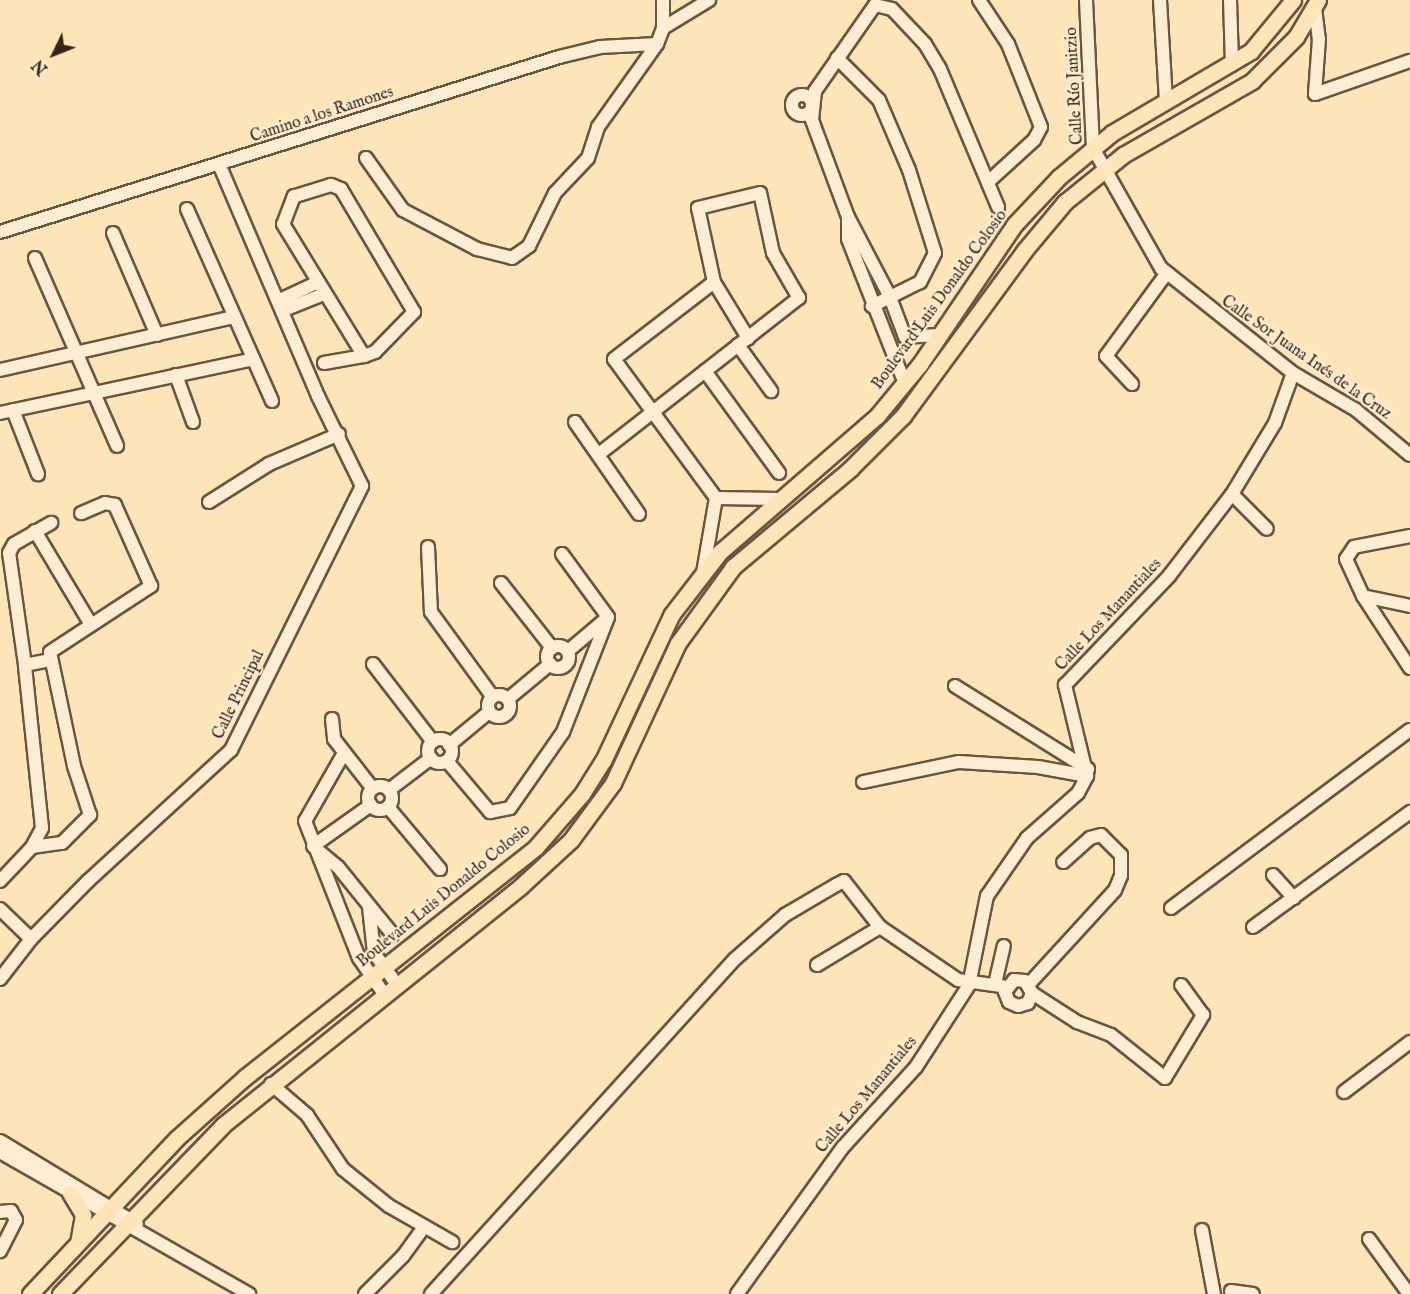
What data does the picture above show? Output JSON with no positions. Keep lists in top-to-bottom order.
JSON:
{
  "streets": {
    "main road": ["Boulevard Luis Donaldo Colosio"],
    "street": [
      "Calle Río Janitzio",
      "Camino a los Ramones",
      "Calle Sor Juana Inés de la Cruz",
      "Calle Los Manantiales",
      "Calle Principal"
    ]
  },
  "crossings": [
    ["Calle Río Janitzio", "Boulevard Luis Donaldo Colosio"],
    ["Calle Río Janitzio", "Calle Sor Juana Inés de la Cruz"],
    ["Camino a los Ramones", "Calle Principal"],
    ["Calle Sor Juana Inés de la Cruz", "Calle Los Manantiales"]
  ],
  "north": "bottom left"
}
